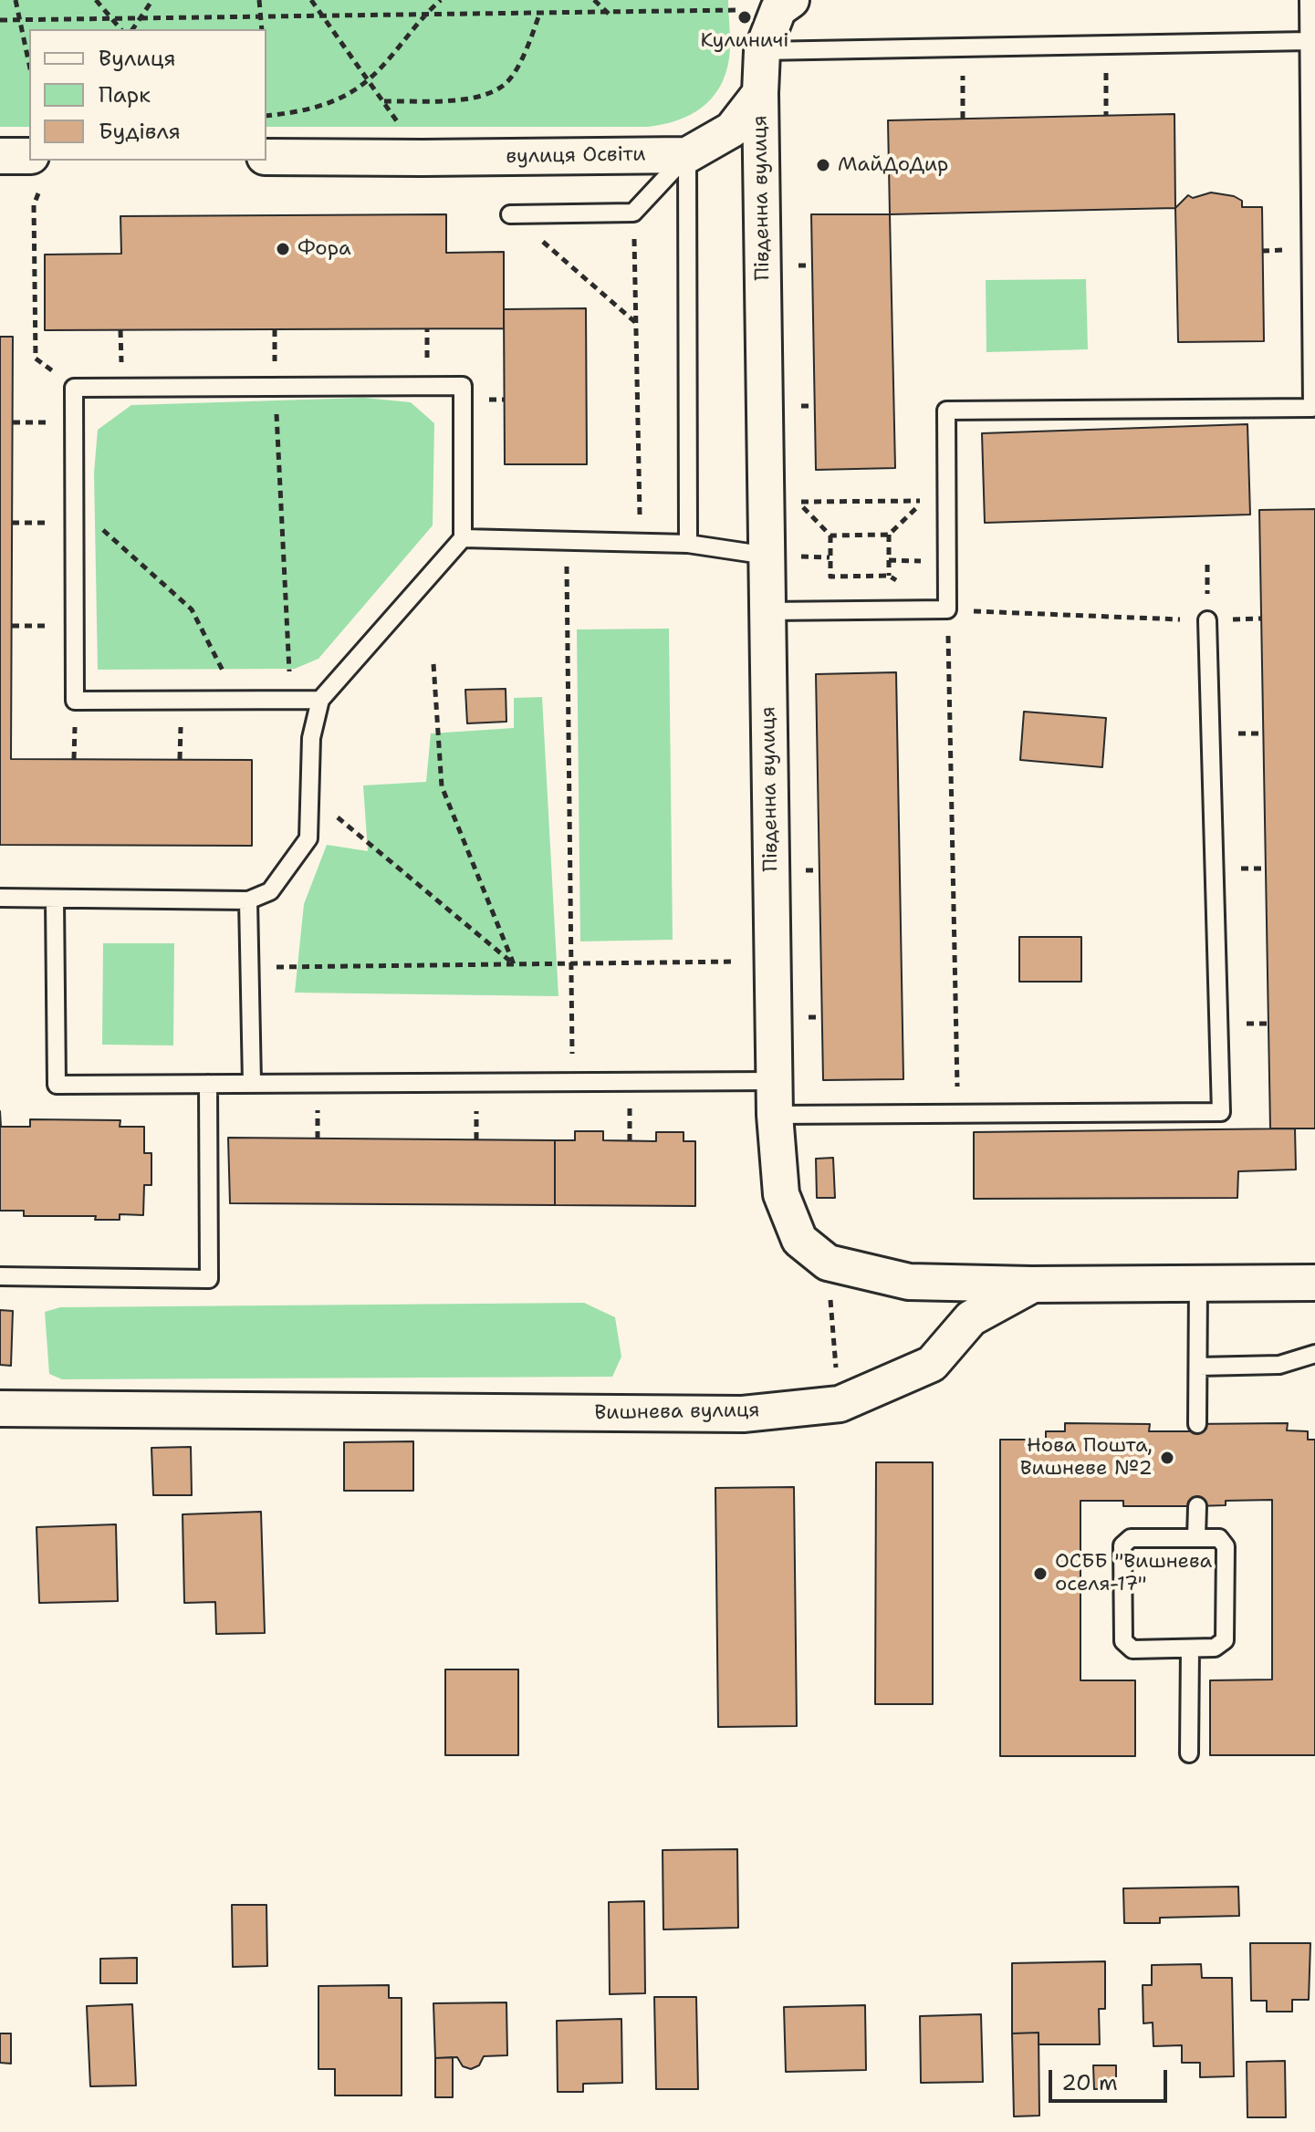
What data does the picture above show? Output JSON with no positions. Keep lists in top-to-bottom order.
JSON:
{
  "streets": {
    "street": ["вулиця Освіти", "Південна вулиця", "Вишнева вулиця"]
  },
  "crossings": [
    ["вулиця Освіти", "Південна вулиця"],
    ["Південна вулиця", "Вишнева вулиця"]
  ],
  "places": [
    "Кулиничі",
    "МайДоДир",
    "Фора",
    "Нова Пошта, Вишневе №2",
    "ОСББ \"Вишнева оселя-17\""
  ],
  "legend": ["Вулиця", "Парк", "Будівля"],
  "scale_bar": "20 m"
}
